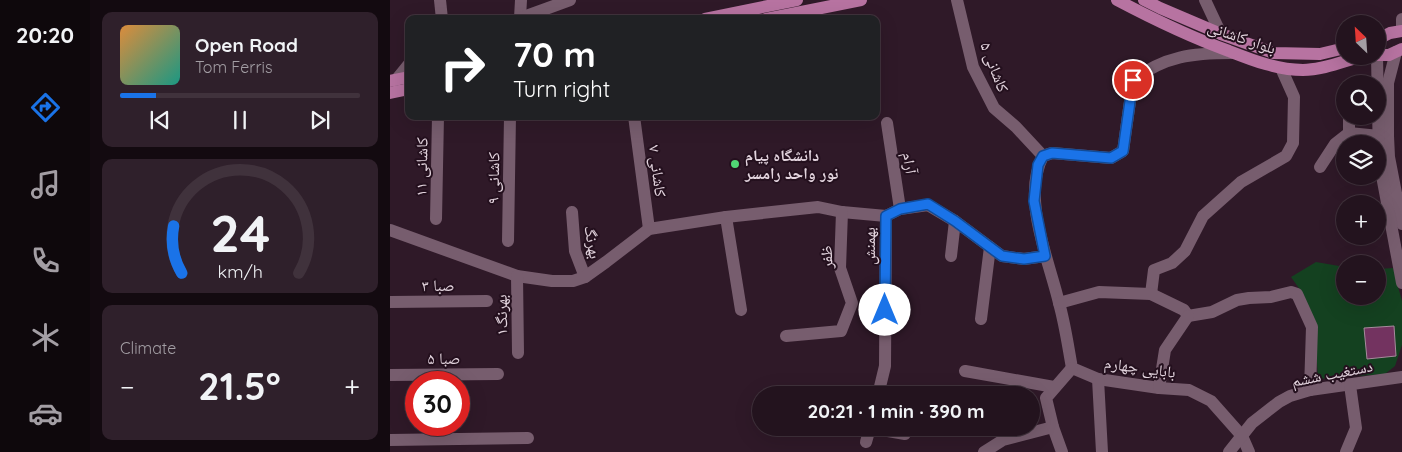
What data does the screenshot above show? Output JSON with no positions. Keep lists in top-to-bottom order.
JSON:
{
  "streets": {
    "main road": ["بلوار کاشانی"],
    "street": [
      "کاشانی ۵",
      "آرام",
      "کاشانی ۱۱",
      "کاشانی ۷",
      "کاشانی ۹",
      "بهرنگ",
      "بهمنش",
      "ظفر",
      "صبا ۳",
      "۱بهرنگ",
      "صبا ۵",
      "بابایی چهارم",
      "دستغیب ششم"
    ]
  },
  "crossings": [
    ["بابایی چهارم", "دستغیب ششم"]
  ],
  "places": ["دانشگاه پیام نور واحد رامسر"],
  "north": "top left",
  "page": {
    "tabs": "20:20",
    "map_buttons": ["+", "−"],
    "turn": ["70 m", "Turn right"],
    "song": ["Open Road", "Tom Ferris"],
    "tile": "Climate",
    "heat": ["−", "21.5°", "+"],
    "limit": "30",
    "trip": "20:21 · 1 min · 390 m",
    "gauge": ["24", "km/h"]
  }
}
